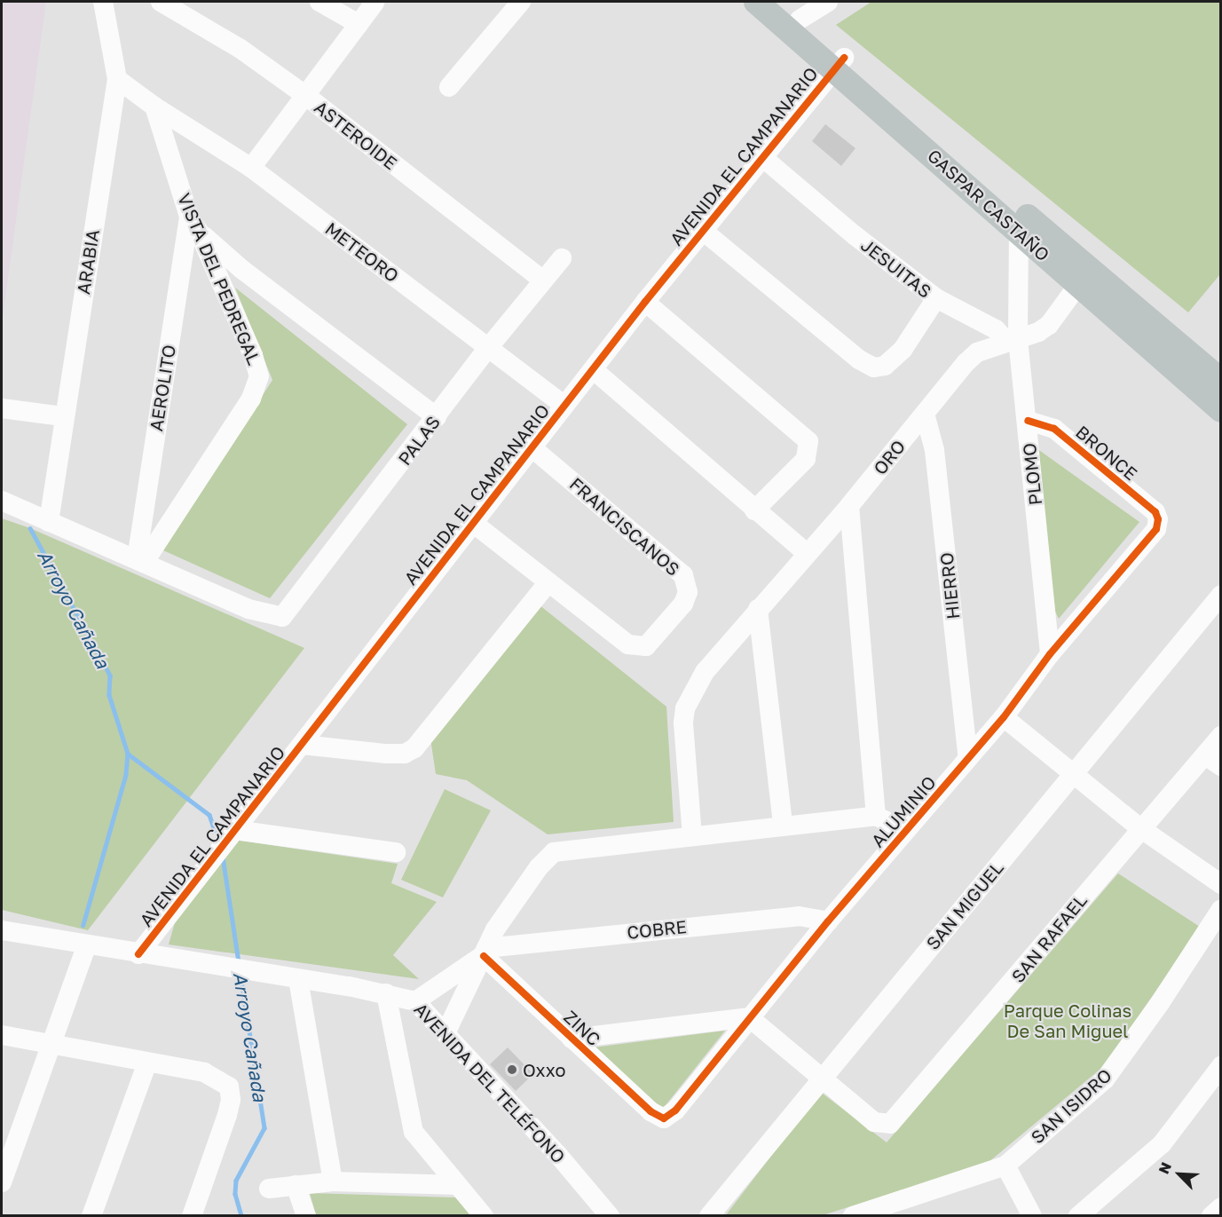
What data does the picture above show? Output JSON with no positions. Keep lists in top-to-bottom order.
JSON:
{
  "streets": {
    "main road": ["GASPAR CASTAÑO"],
    "street": [
      "ASTEROIDE",
      "AVENIDA EL CAMPANARIO",
      "METEORO",
      "ARABIA",
      "JESUITAS",
      "VISTA DEL PEDREGAL",
      "AEROLITO",
      "PALAS",
      "BRONCE",
      "ORO",
      "PLOMO",
      "FRANCISCANOS",
      "HIERRO",
      "ALUMINIO",
      "SAN MIGUEL",
      "COBRE",
      "SAN RAFAEL",
      "ZINC",
      "AVENIDA DEL TELÉFONO",
      "SAN ISIDRO"
    ]
  },
  "crossings": [
    ["ASTEROIDE", "PALAS"],
    ["AVENIDA EL CAMPANARIO", "GASPAR CASTAÑO"],
    ["AVENIDA EL CAMPANARIO", "METEORO"],
    ["AVENIDA EL CAMPANARIO", "JESUITAS"],
    ["AVENIDA EL CAMPANARIO", "FRANCISCANOS"],
    ["AVENIDA EL CAMPANARIO", "AVENIDA DEL TELÉFONO"],
    ["GASPAR CASTAÑO", "ORO"],
    ["GASPAR CASTAÑO", "PLOMO"],
    ["METEORO", "VISTA DEL PEDREGAL"],
    ["METEORO", "PALAS"],
    ["VISTA DEL PEDREGAL", "AEROLITO"],
    ["VISTA DEL PEDREGAL", "PALAS"],
    ["AEROLITO", "PALAS"],
    ["BRONCE", "PLOMO"],
    ["BRONCE", "ALUMINIO"],
    ["ORO", "PLOMO"],
    ["ORO", "HIERRO"],
    ["ORO", "COBRE"],
    ["PLOMO", "ALUMINIO"],
    ["HIERRO", "ALUMINIO"],
    ["ALUMINIO", "COBRE"],
    ["ALUMINIO", "SAN RAFAEL"],
    ["ALUMINIO", "ZINC"],
    ["SAN MIGUEL", "SAN RAFAEL"],
    ["COBRE", "ZINC"],
    ["COBRE", "AVENIDA DEL TELÉFONO"]
  ],
  "water": ["Arroyo Cañada"],
  "parks": ["Parque Colinas De San Miguel"],
  "places": ["Oxxo"],
  "north": "top left"
}
